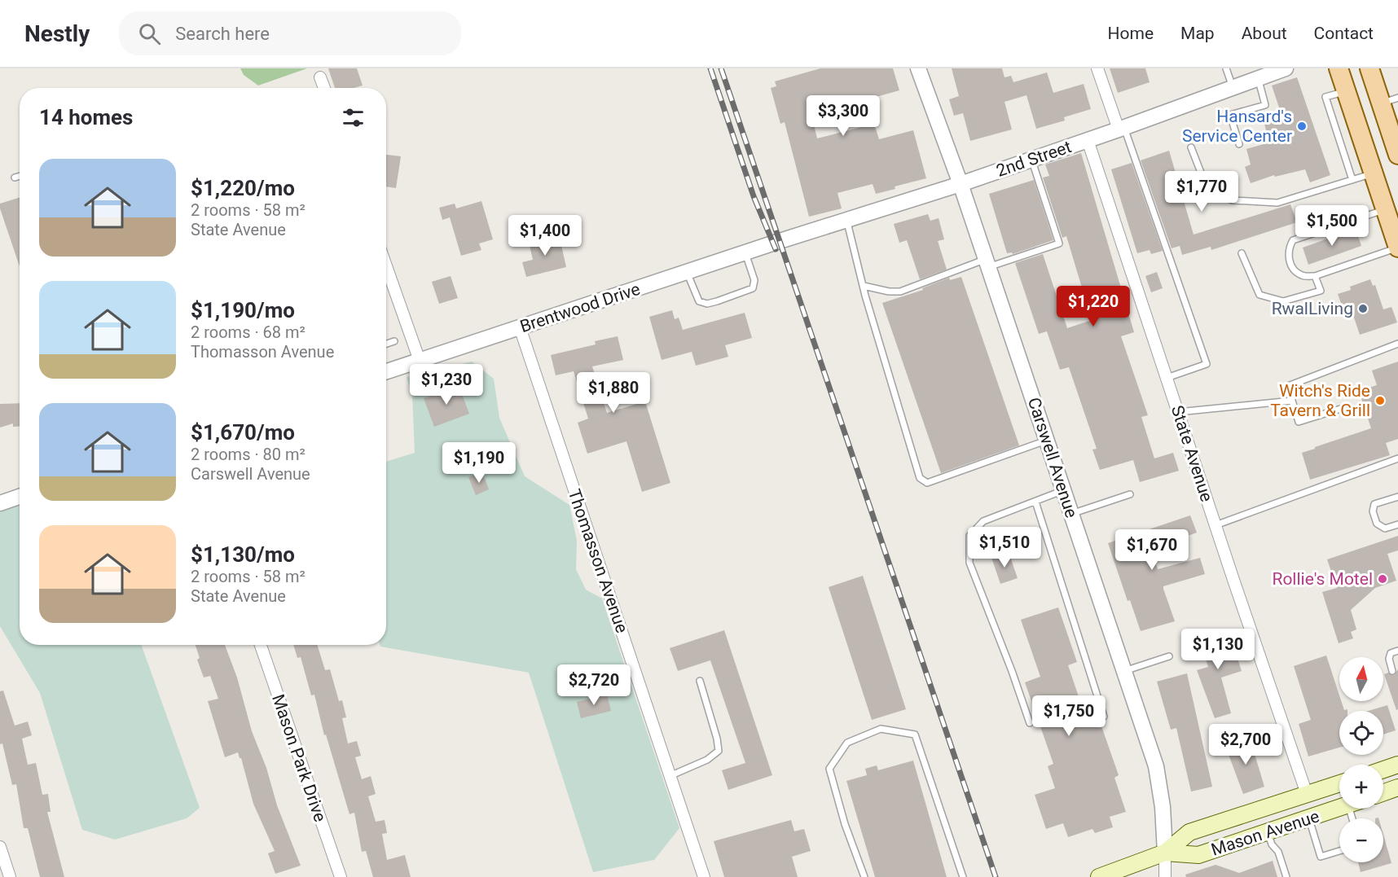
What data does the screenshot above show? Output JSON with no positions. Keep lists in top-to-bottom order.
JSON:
{
  "streets": {
    "main road": ["Mason Avenue"],
    "street": [
      "2nd Street",
      "Brentwood Drive",
      "State Avenue",
      "Carswell Avenue",
      "Thomasson Avenue",
      "Mason Park Drive"
    ]
  },
  "crossings": [
    ["2nd Street", "Brentwood Drive"],
    ["2nd Street", "State Avenue"],
    ["2nd Street", "Carswell Avenue"],
    ["Brentwood Drive", "Thomasson Avenue"],
    ["State Avenue", "Mason Avenue"],
    ["Carswell Avenue", "Mason Avenue"]
  ],
  "places": [
    "Hansard's Service Center",
    "RwalLiving",
    "Witch's Ride Tavern & Grill",
    "Rollie's Motel"
  ],
  "north": "top",
  "page": {
    "header": "Nestly",
    "search": "Search here",
    "nav": [
      "Home",
      "Map",
      "About",
      "Contact"
    ],
    "heading": "14 homes",
    "price": [
      "$3,300",
      "$1,770",
      "$1,500",
      "$1,400",
      "$1,220",
      "$1,230",
      "$1,880",
      "$1,190",
      "$1,510",
      "$1,670",
      "$1,130",
      "$2,720",
      "$1,750",
      "$2,700"
    ],
    "list": [
      {
        "name": "$1,220/mo",
        "note": "2 rooms · 58 m² · State Avenue"
      },
      {
        "name": "$1,190/mo",
        "note": "2 rooms · 68 m² · Thomasson Avenue"
      },
      {
        "name": "$1,670/mo",
        "note": "2 rooms · 80 m² · Carswell Avenue"
      },
      {
        "name": "$1,130/mo",
        "note": "2 rooms · 58 m² · State Avenue"
      }
    ],
    "map_buttons": ["+", "−"]
  }
}
